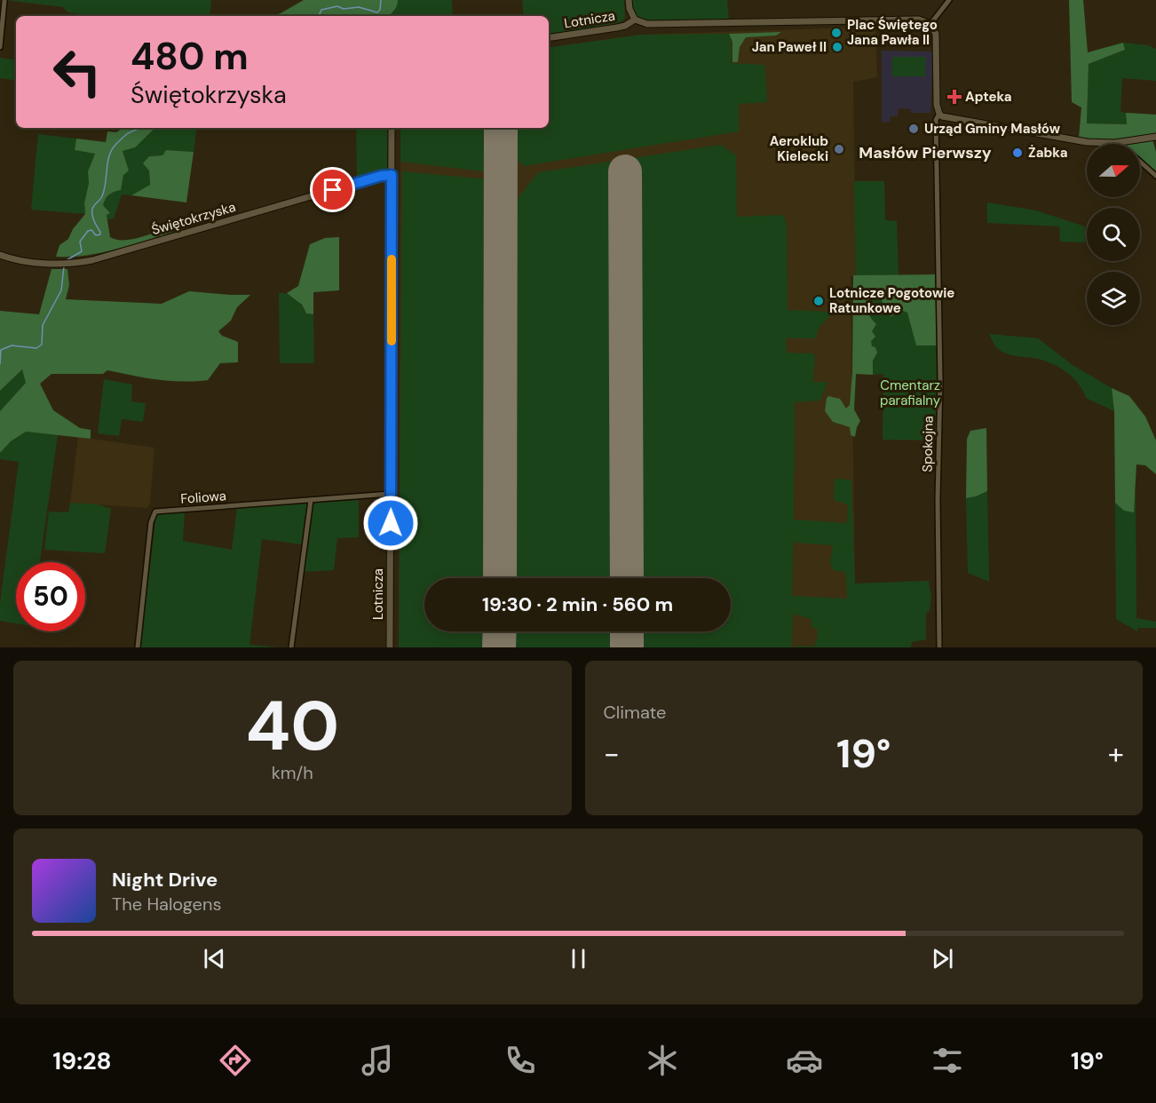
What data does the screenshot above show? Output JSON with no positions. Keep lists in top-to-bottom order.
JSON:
{
  "streets": {
    "street": [
      "Lotnicza",
      "Świętokrzyska",
      "Spokojna",
      "Foliowa"
    ]
  },
  "crossings": [
    ["Lotnicza", "Świętokrzyska"],
    ["Lotnicza", "Foliowa"]
  ],
  "districts": ["Masłów Pierwszy"],
  "parks": ["Cmentarz parafialny"],
  "places": {
    "other": [
      "Plac Świętego Jana Pawła II",
      "Jan Paweł II",
      "Urząd Gminy Masłów",
      "Aeroklub Kielecki",
      "Żabka",
      "Lotnicze Pogotowie Ratunkowe"
    ],
    "health": ["Apteka"]
  },
  "north": "right",
  "page": {
    "turn": ["480 m", "Świętokrzyska"],
    "limit": "50",
    "trip": "19:30 · 2 min · 560 m",
    "tile": [
      ["40", "km/h"],
      "Climate"
    ],
    "heat": ["−", "19°", "+"],
    "song": ["Night Drive", "The Halogens"],
    "tabs": ["19:28", "19°"]
  }
}
